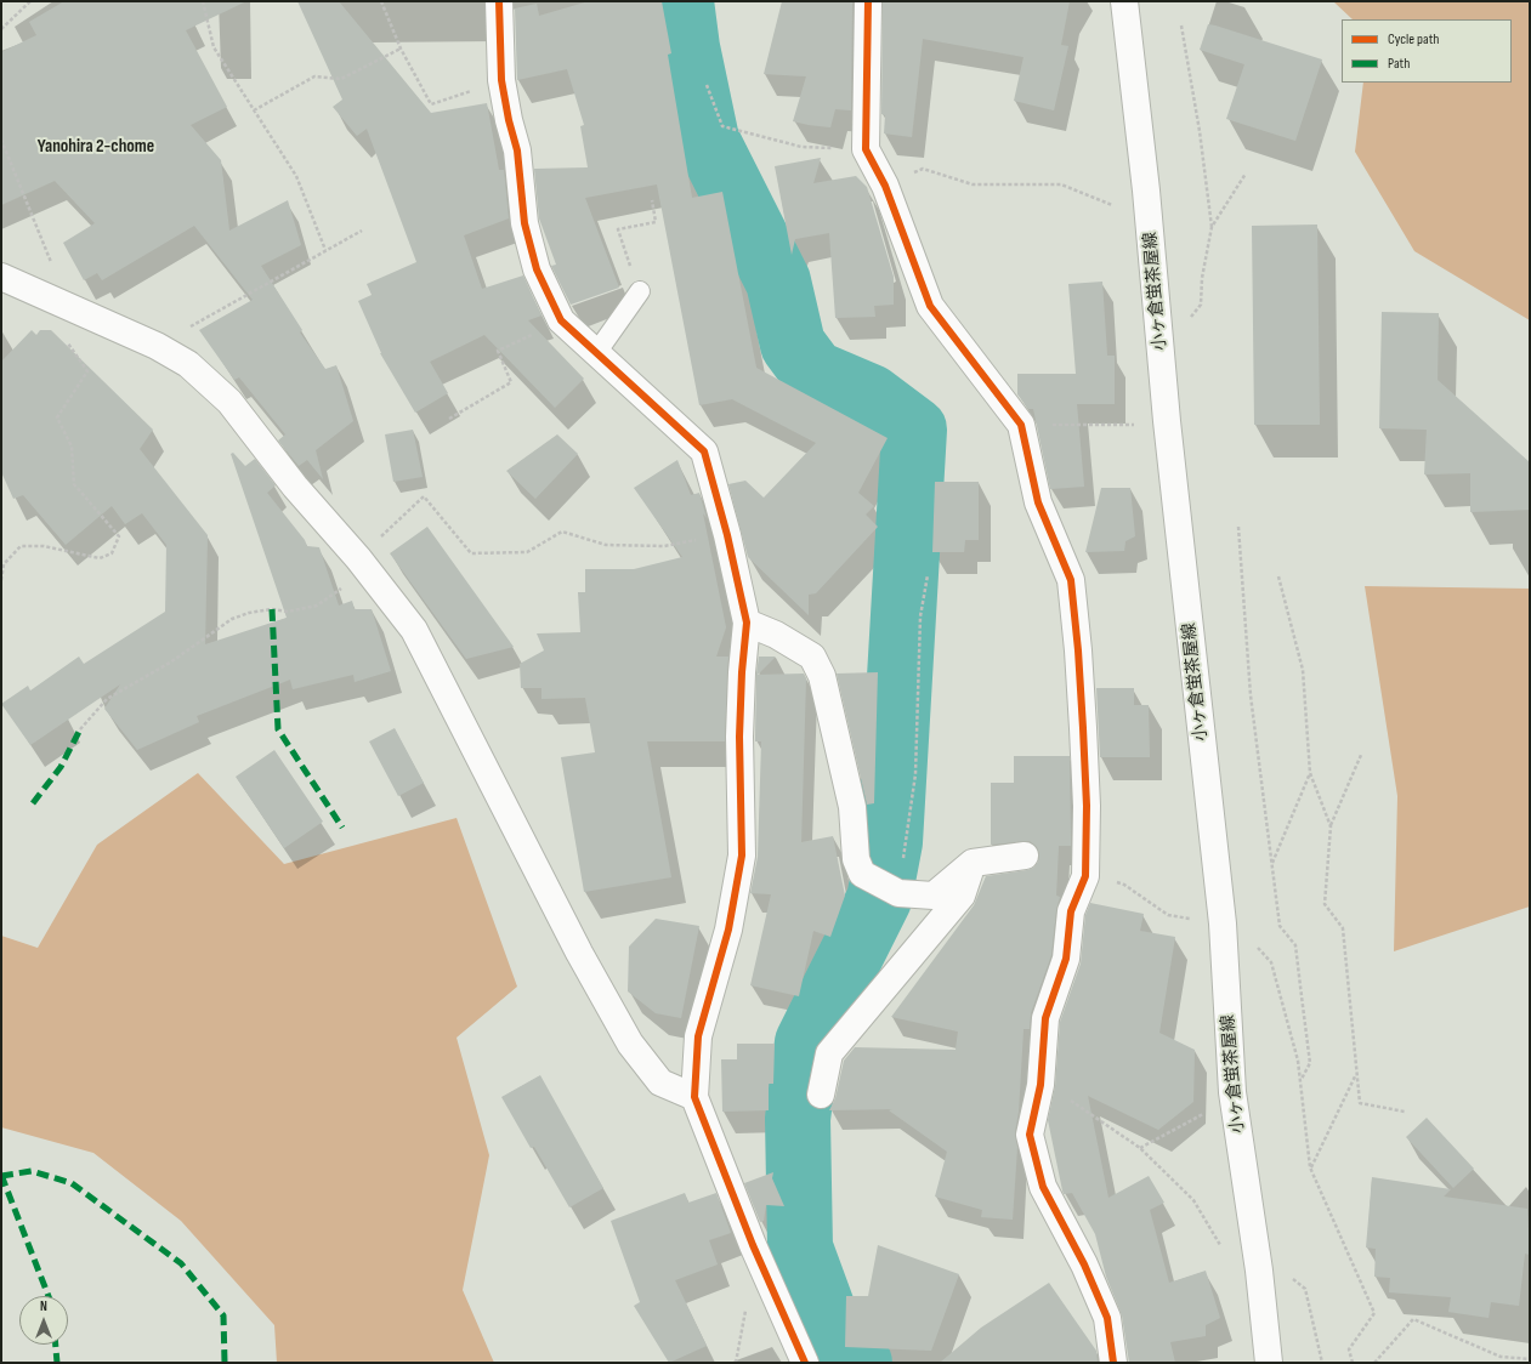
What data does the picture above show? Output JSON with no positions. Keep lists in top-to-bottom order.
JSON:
{
  "streets": {
    "street": ["小ヶ倉蛍茶屋線"]
  },
  "districts": ["Yanohira 2-chome"],
  "legend": ["Cycle path", "Path"],
  "north": "top"
}
